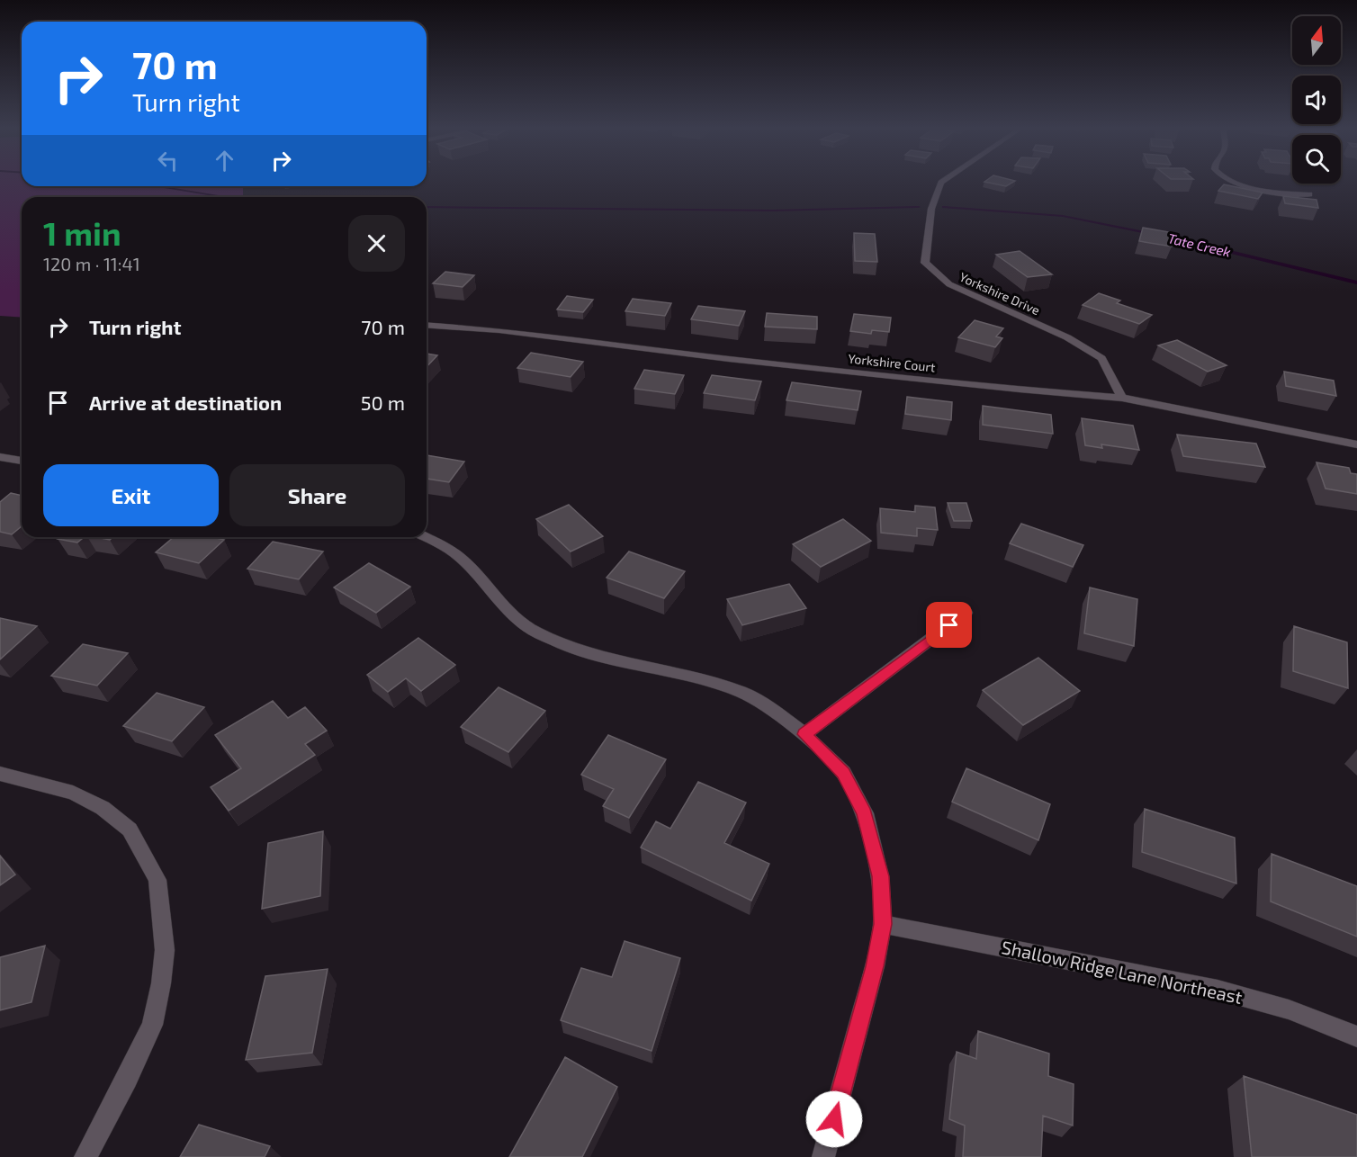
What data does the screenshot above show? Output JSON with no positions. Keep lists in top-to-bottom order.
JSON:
{
  "streets": {
    "street": ["Yorkshire Drive", "Yorkshire Court", "Shallow Ridge Lane Northeast"]
  },
  "crossings": [
    ["Yorkshire Drive", "Yorkshire Court"]
  ],
  "water": ["Tate Creek"],
  "north": "top",
  "page": {
    "turn": ["70 m", "Turn right"],
    "heading": ["1 min", "120 m · 11:41"],
    "list": [
      {
        "name": "Turn right",
        "value": "70 m"
      },
      {
        "name": "Arrive at destination",
        "value": "50 m"
      }
    ],
    "buttons": ["Exit", "Share"]
  }
}
